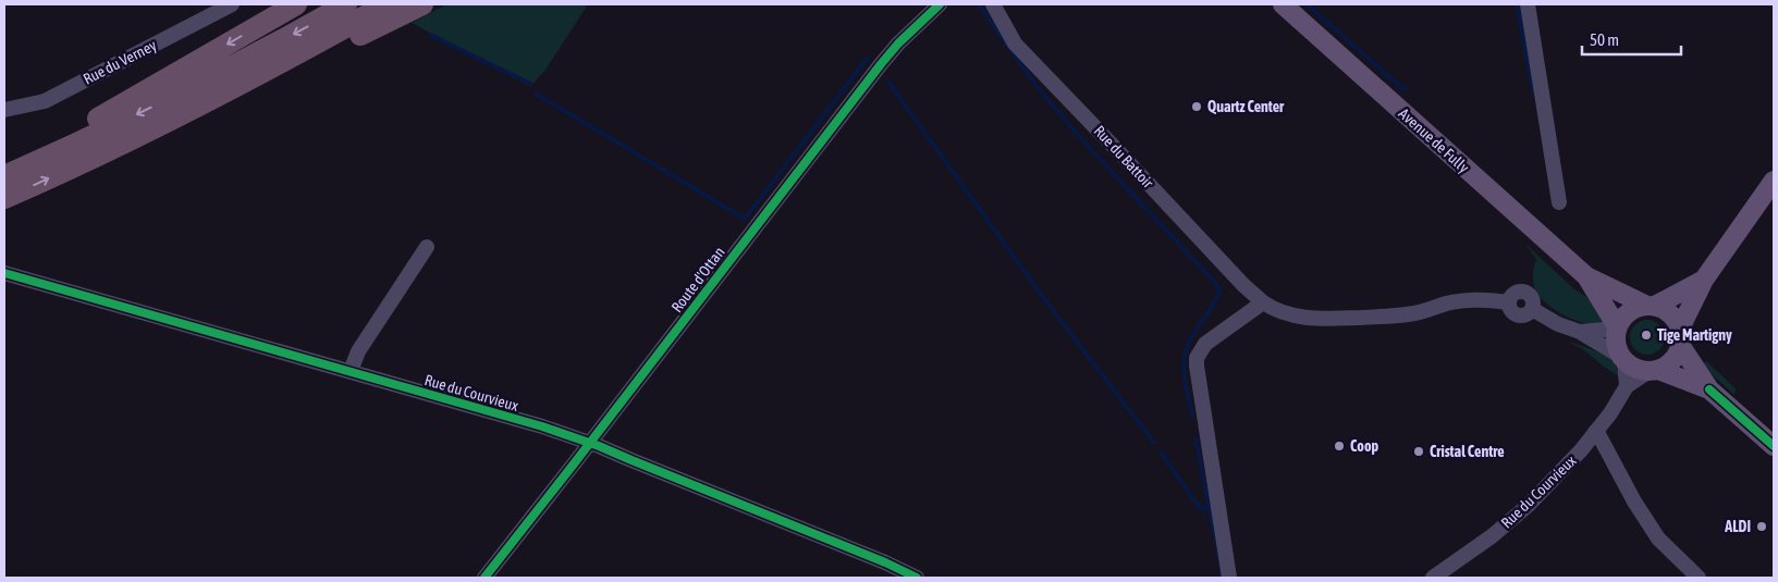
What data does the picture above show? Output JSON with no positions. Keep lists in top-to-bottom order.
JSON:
{
  "streets": {
    "main road": ["Avenue de Fully"],
    "street": [
      "Rue du Verney",
      "Rue du Battoir",
      "Route d'Ottan",
      "Rue du Courvieux"
    ]
  },
  "crossings": [
    ["Avenue de Fully", "Rue du Courvieux"],
    ["Route d'Ottan", "Rue du Courvieux"]
  ],
  "places": [
    "Quartz Center",
    "Tige Martigny",
    "Coop",
    "Cristal Centre",
    "ALDI"
  ],
  "scale_bar": "50 m"
}
